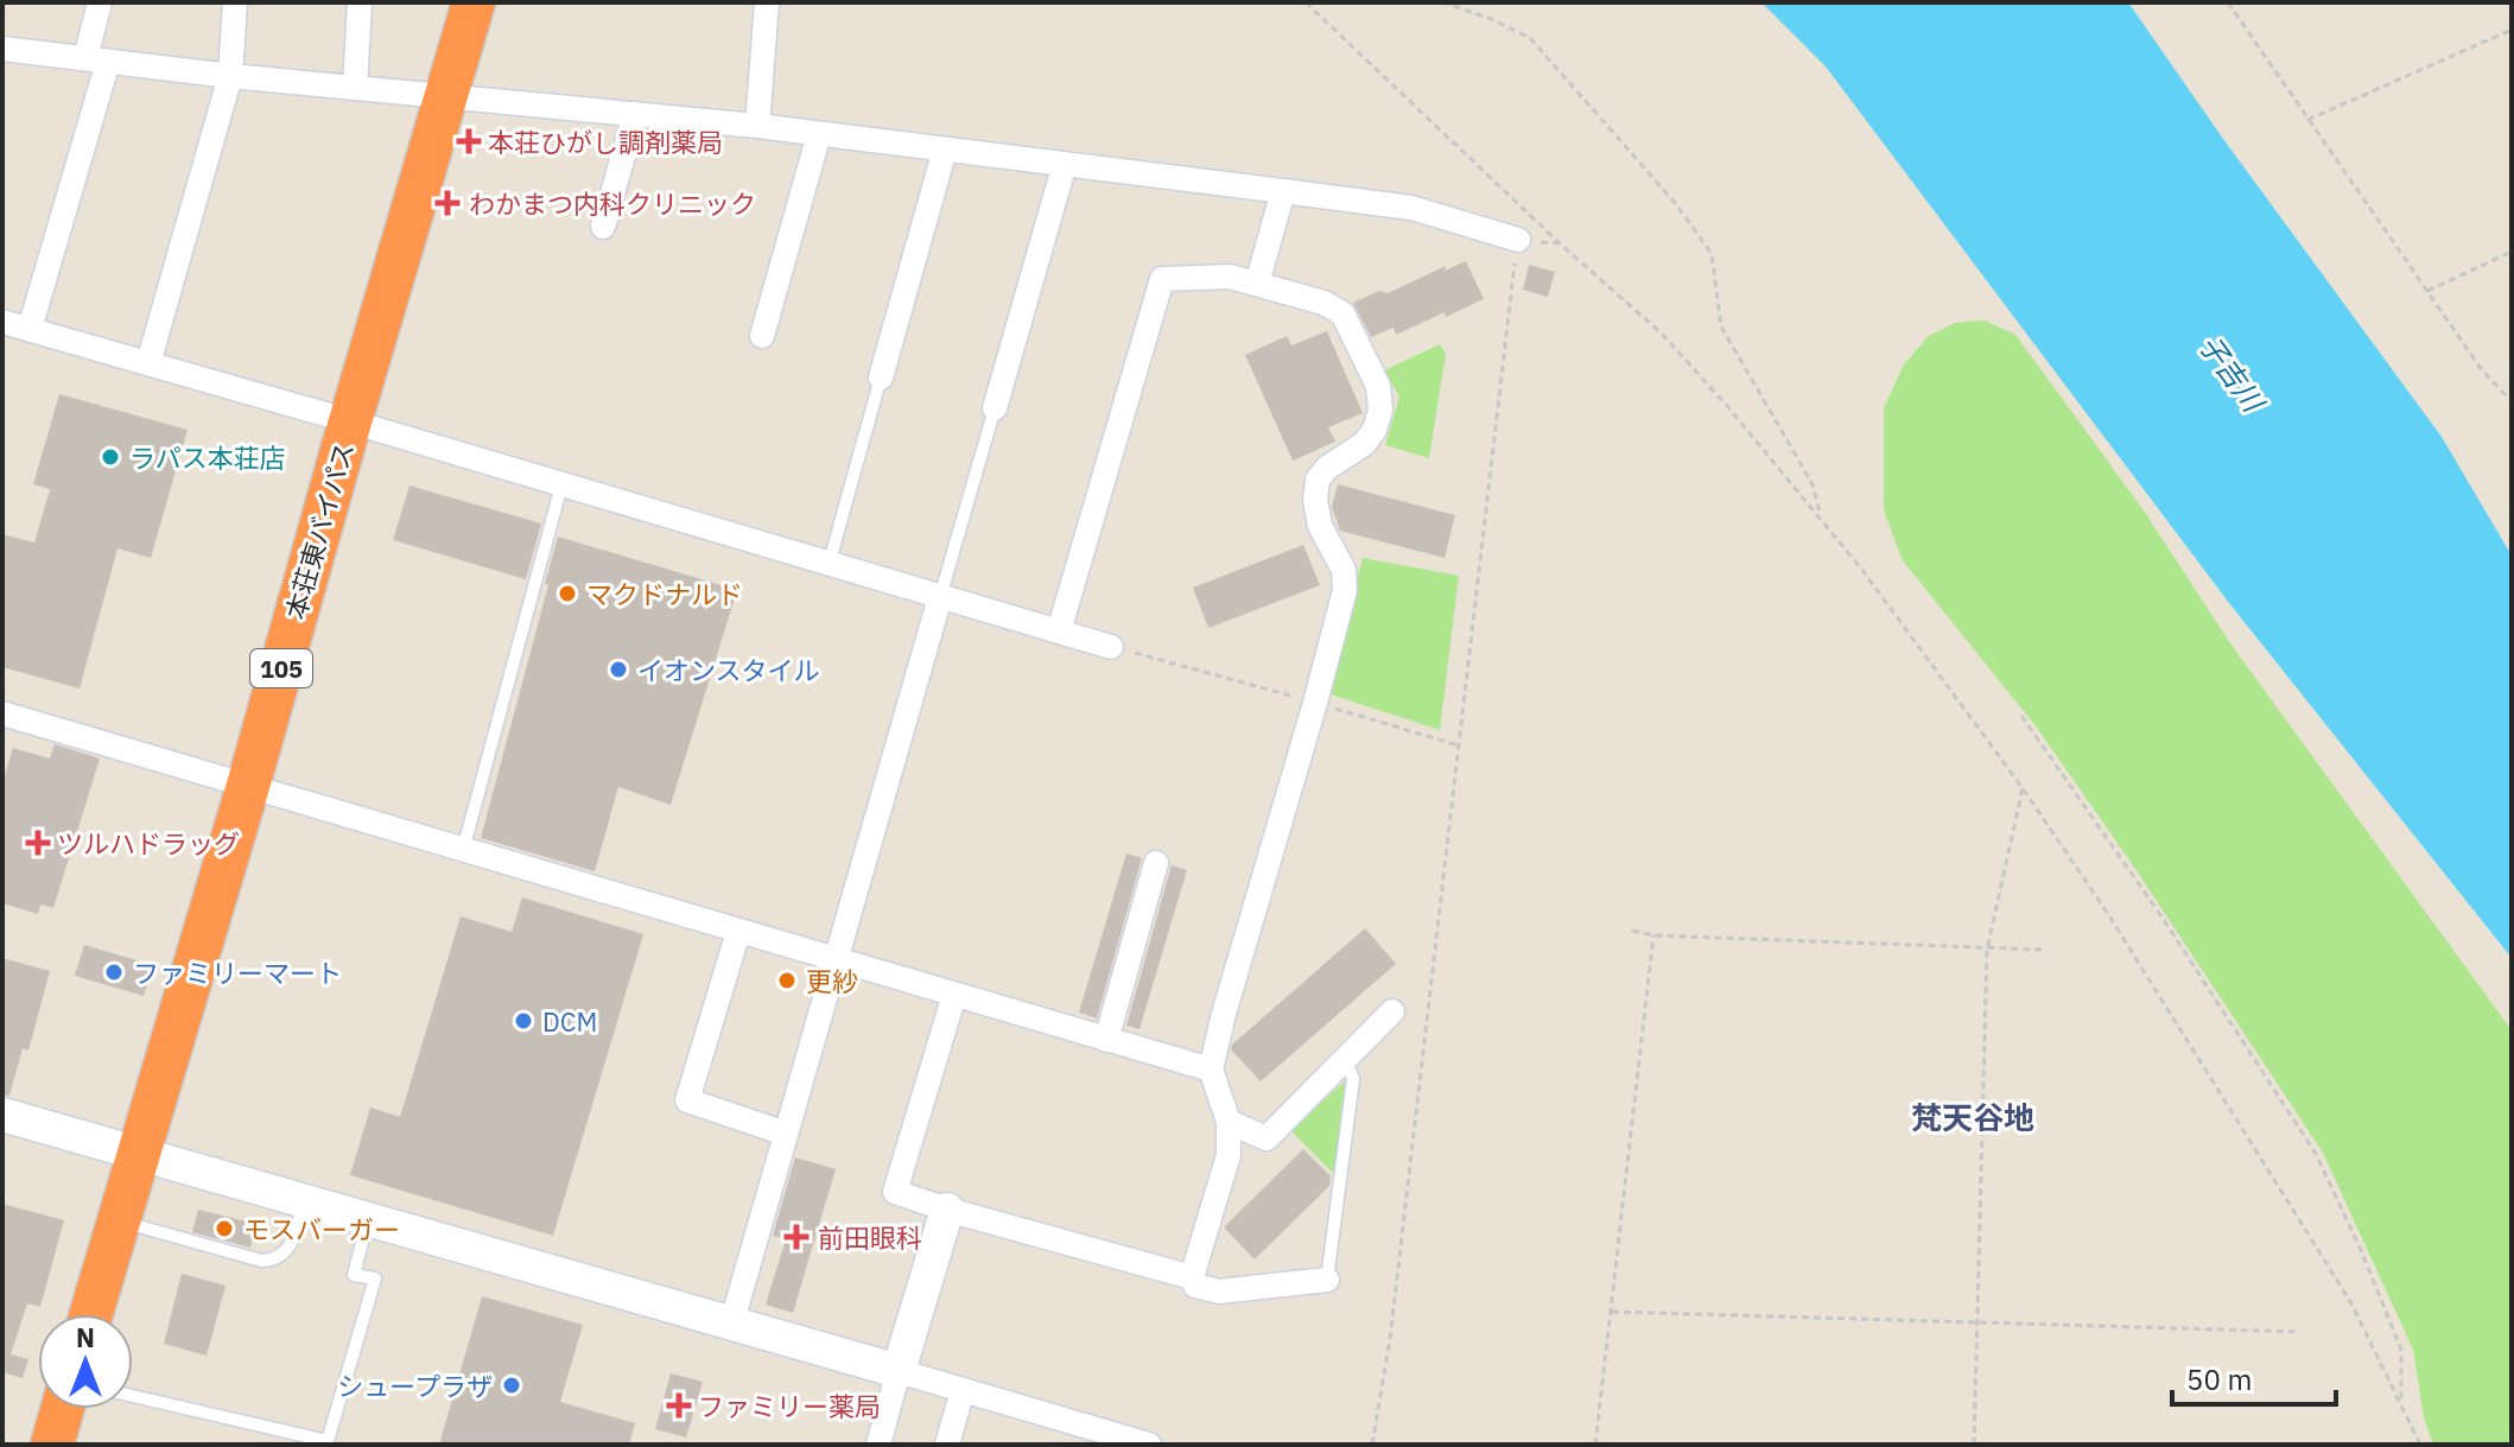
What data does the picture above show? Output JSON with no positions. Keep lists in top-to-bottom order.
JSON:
{
  "streets": {
    "highway": ["本荘東バイパス", "105"]
  },
  "districts": ["梵天谷地"],
  "water": ["子吉川"],
  "places": {
    "health": [
      "本荘ひがし調剤薬局",
      "わかまつ内科クリニック",
      "ツルハドラッグ",
      "前田眼科",
      "ファミリー薬局"
    ],
    "other": [
      "ラパス本荘店",
      "マクドナルド",
      "イオンスタイル",
      "ファミリーマート",
      "更紗",
      "DCM",
      "モスバーガー",
      "シュープラザ"
    ]
  },
  "scale_bar": "50 m",
  "north": "top"
}
